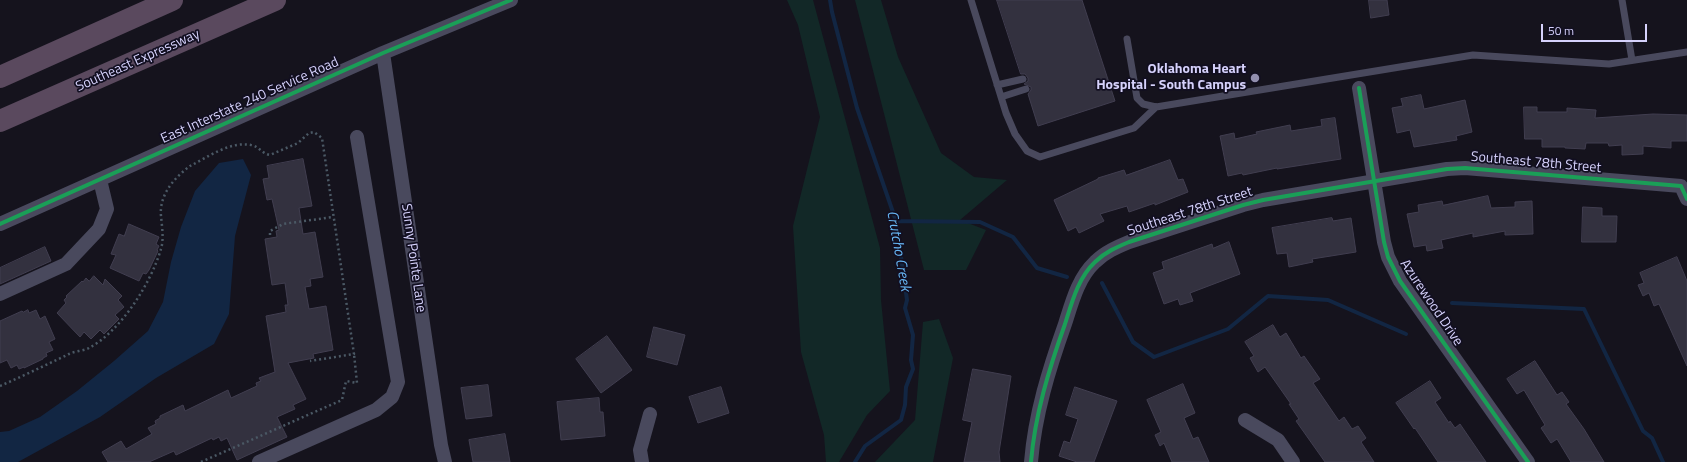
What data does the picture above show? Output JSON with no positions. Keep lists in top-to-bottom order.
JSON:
{
  "streets": {
    "highway": ["Southeast Expressway"],
    "street": [
      "East Interstate 240 Service Road",
      "Southeast 78th Street",
      "Sunny Pointe Lane",
      "Azurewood Drive"
    ]
  },
  "crossings": [
    ["East Interstate 240 Service Road", "Sunny Pointe Lane"],
    ["Southeast 78th Street", "Azurewood Drive"]
  ],
  "water": ["Crutcho Creek"],
  "places": ["Oklahoma Heart Hospital - South Campus"],
  "scale_bar": "50 m"
}
